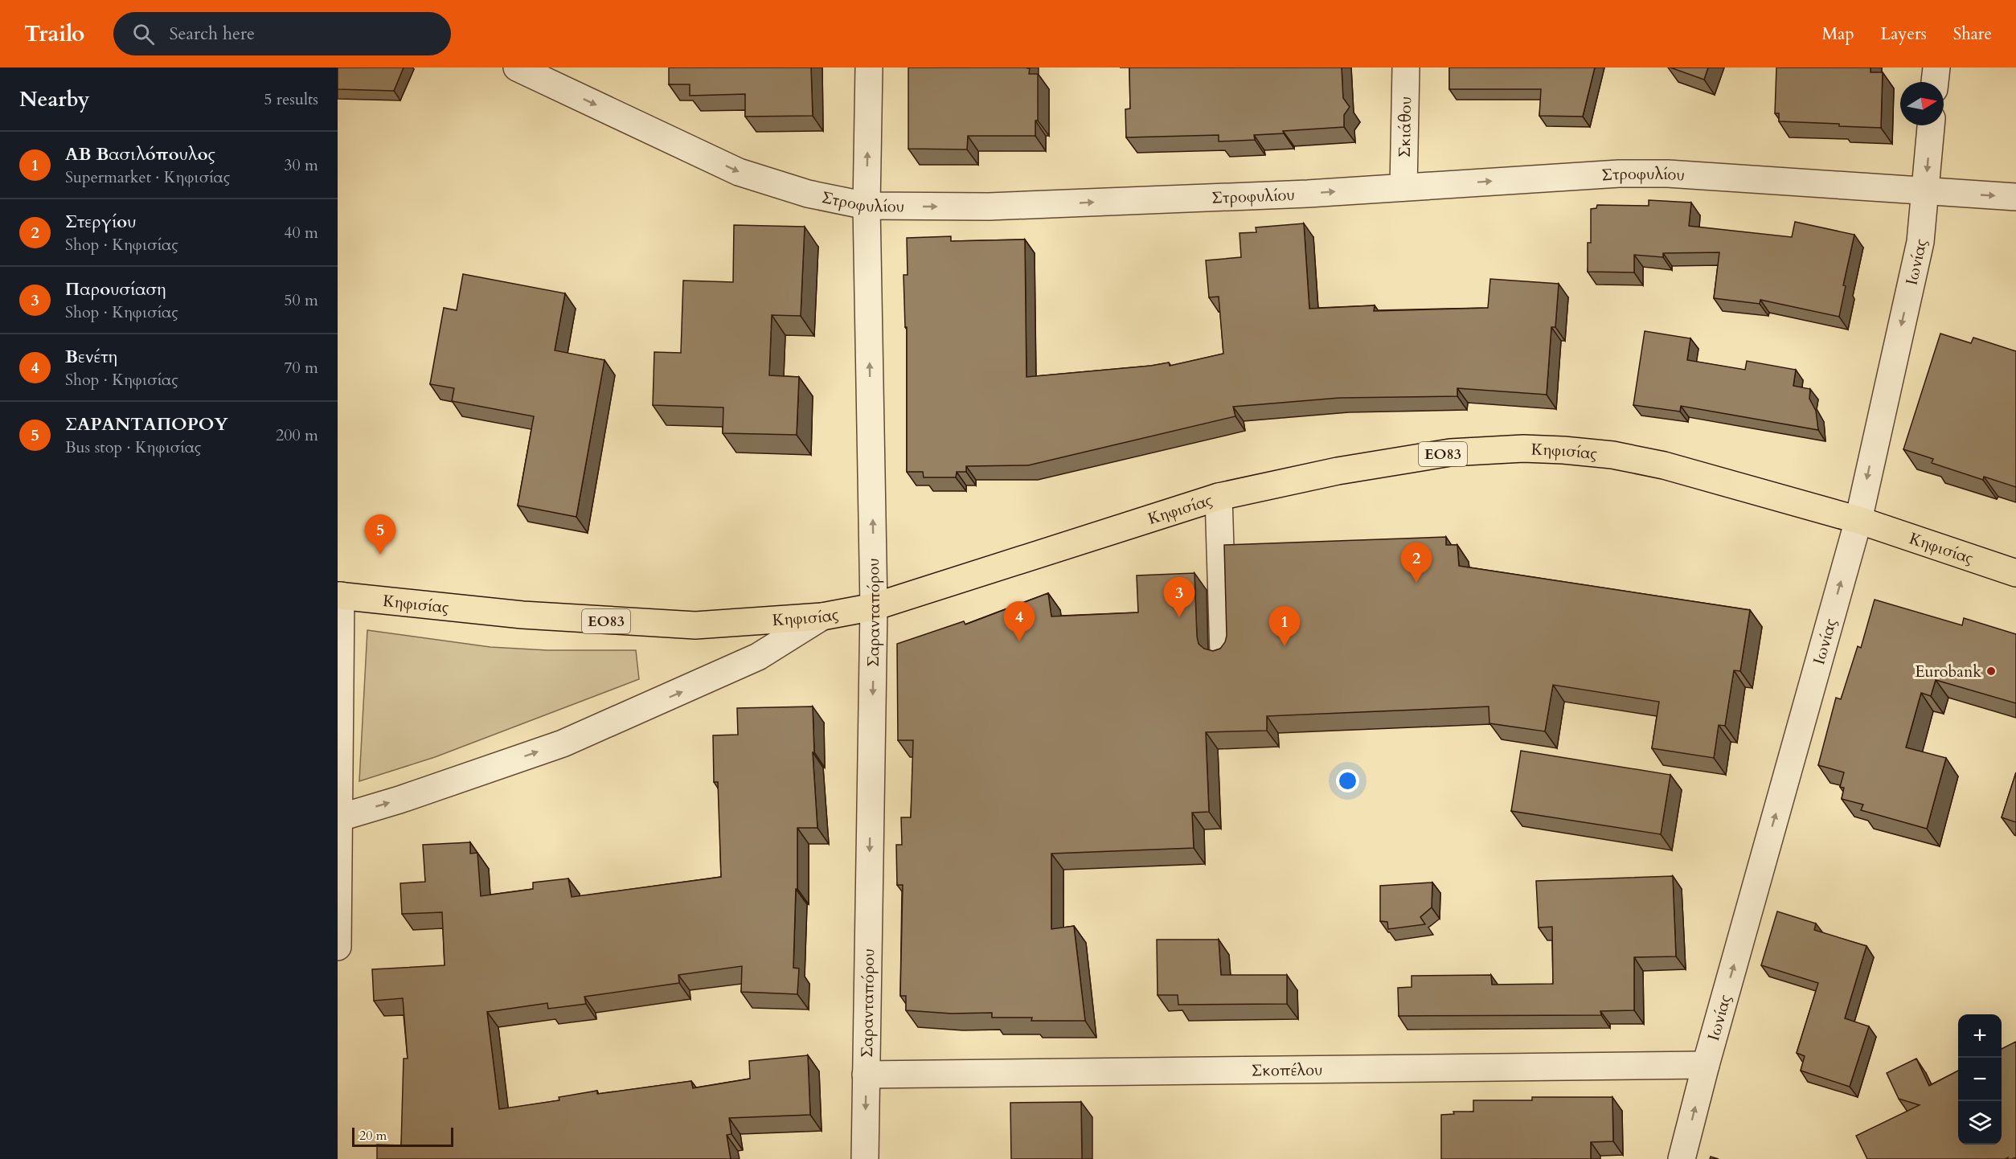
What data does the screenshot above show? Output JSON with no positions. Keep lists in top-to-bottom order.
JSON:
{
  "streets": {
    "main road": ["Κηφισίας", "ΕΟ83"],
    "street": [
      "Σκιάθου",
      "Στροφυλίου",
      "Ιωνίας",
      "Σαρανταπόρου",
      "Σκοπέλου"
    ]
  },
  "crossings": [
    ["Σκιάθου", "Στροφυλίου"],
    ["Στροφυλίου", "Ιωνίας"],
    ["Στροφυλίου", "Σαρανταπόρου"],
    ["Ιωνίας", "Κηφισίας"],
    ["Ιωνίας", "Σκοπέλου"],
    ["Κηφισίας", "Σαρανταπόρου"],
    ["Σαρανταπόρου", "Σκοπέλου"]
  ],
  "one_way": ["Στροφυλίου"],
  "places": ["Eurobank"],
  "scale_bar": "20 m",
  "north": "right",
  "page": {
    "header": "Trailo",
    "search": "Search here",
    "nav": ["Map", "Layers", "Share"],
    "heading": ["Nearby", "5 results"],
    "list": [
      {
        "mark": "1",
        "name": "ΑΒ Βασιλόπουλος",
        "note": "Supermarket · Κηφισίας",
        "value": "30 m"
      },
      {
        "mark": "2",
        "name": "Στεργίου",
        "note": "Shop · Κηφισίας",
        "value": "40 m"
      },
      {
        "mark": "3",
        "name": "Παρουσίαση",
        "note": "Shop · Κηφισίας",
        "value": "50 m"
      },
      {
        "mark": "4",
        "name": "Βενέτη",
        "note": "Shop · Κηφισίας",
        "value": "70 m"
      },
      {
        "mark": "5",
        "name": "ΣΑΡΑΝΤΑΠΟΡΟΥ",
        "note": "Bus stop · Κηφισίας",
        "value": "200 m"
      }
    ],
    "pins": [
      "5",
      "2",
      "3",
      "4",
      "1"
    ],
    "map_buttons": ["+", "−"],
    "scale": "20 m"
  }
}
